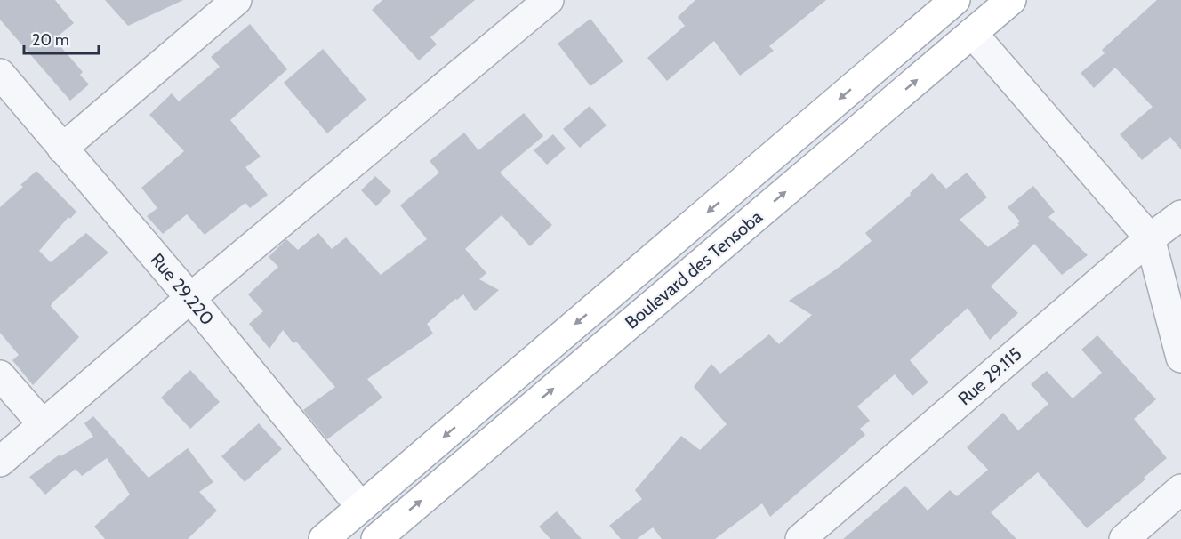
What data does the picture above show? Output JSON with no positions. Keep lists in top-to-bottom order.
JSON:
{
  "streets": {
    "main road": ["Boulevard des Tensoba"],
    "street": ["Rue 29.220", "Rue 29.115"]
  },
  "crossings": [
    ["Boulevard des Tensoba", "Rue 29.220"]
  ],
  "scale_bar": "20 m"
}
